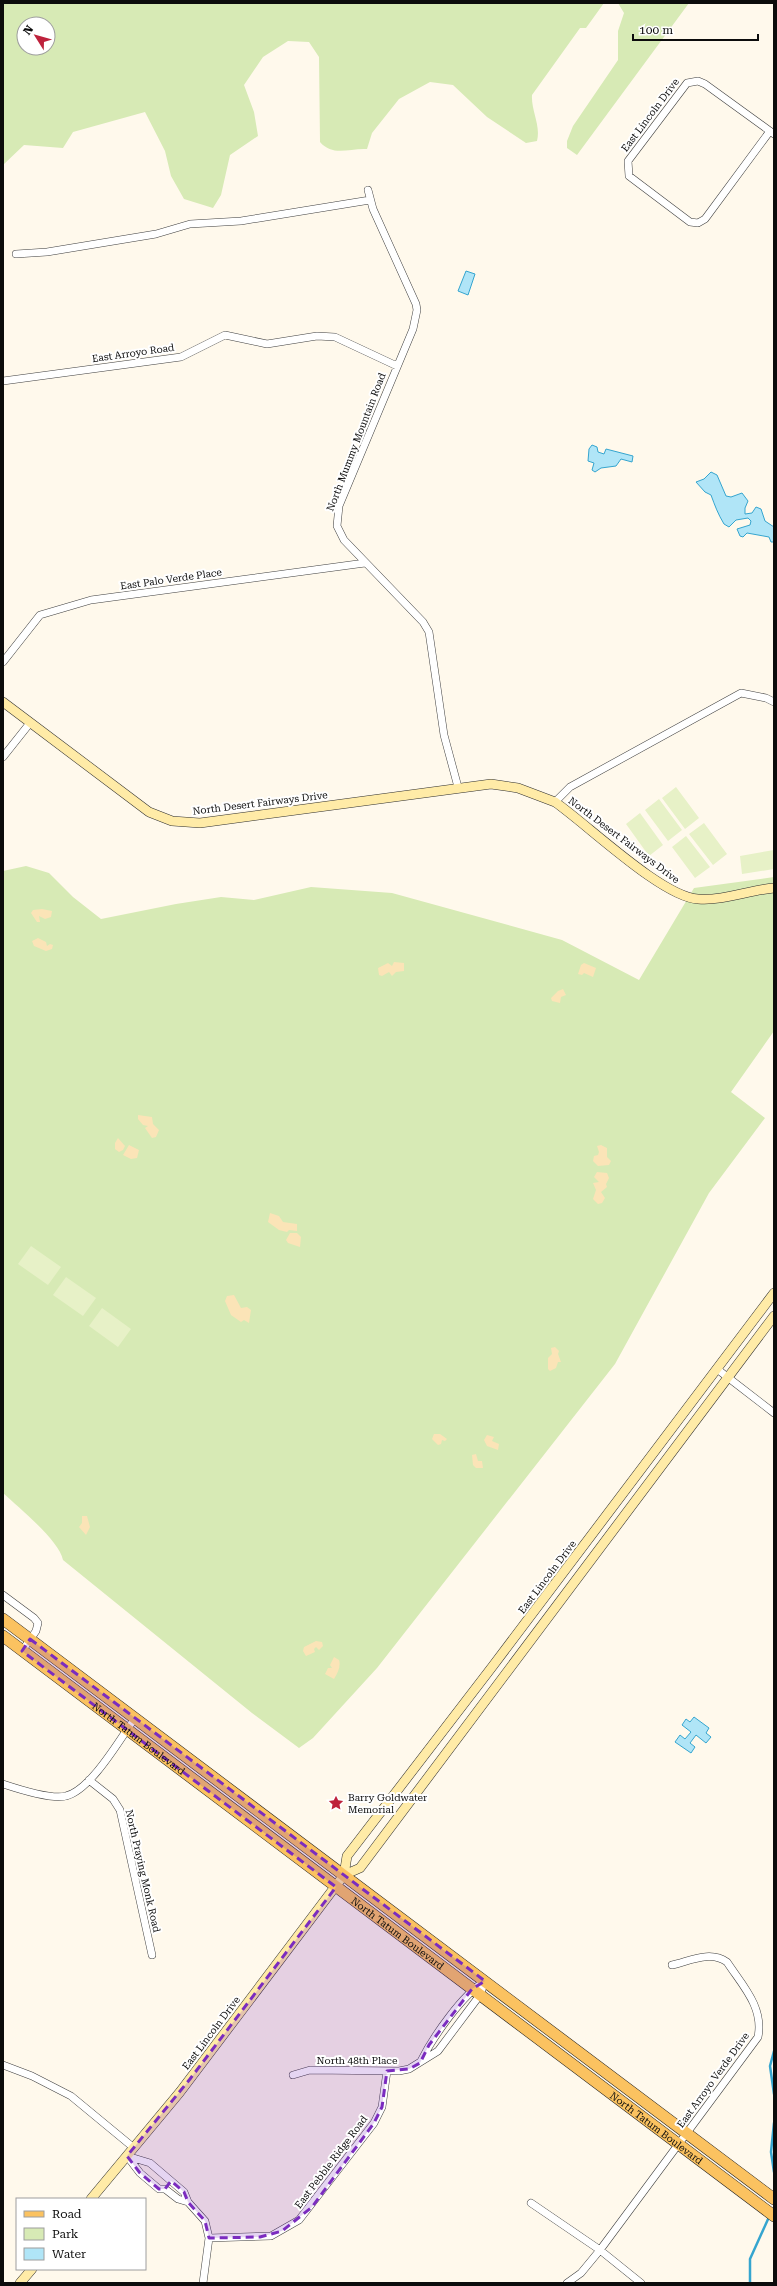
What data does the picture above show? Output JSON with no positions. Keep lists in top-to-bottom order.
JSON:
{
  "streets": {
    "main road": ["East Lincoln Drive", "North Desert Fairways Drive", "North Tatum Boulevard"],
    "street": [
      "East Arroyo Road",
      "North Mummy Mountain Road",
      "East Palo Verde Place",
      "North Praying Monk Road",
      "North 48th Place",
      "East Arroyo Verde Drive",
      "East Pebble Ridge Road"
    ]
  },
  "crossings": [
    ["East Lincoln Drive", "North Tatum Boulevard"],
    ["East Arroyo Road", "North Mummy Mountain Road"],
    ["North Mummy Mountain Road", "East Palo Verde Place"],
    ["North Mummy Mountain Road", "North Desert Fairways Drive"],
    ["North Tatum Boulevard", "North 48th Place"],
    ["North Tatum Boulevard", "East Arroyo Verde Drive"],
    ["North 48th Place", "East Pebble Ridge Road"]
  ],
  "places": {
    "place": ["Barry Goldwater Memorial"]
  },
  "legend": ["Road", "Park", "Water"],
  "scale_bar": "100 m",
  "north": "top left"
}
